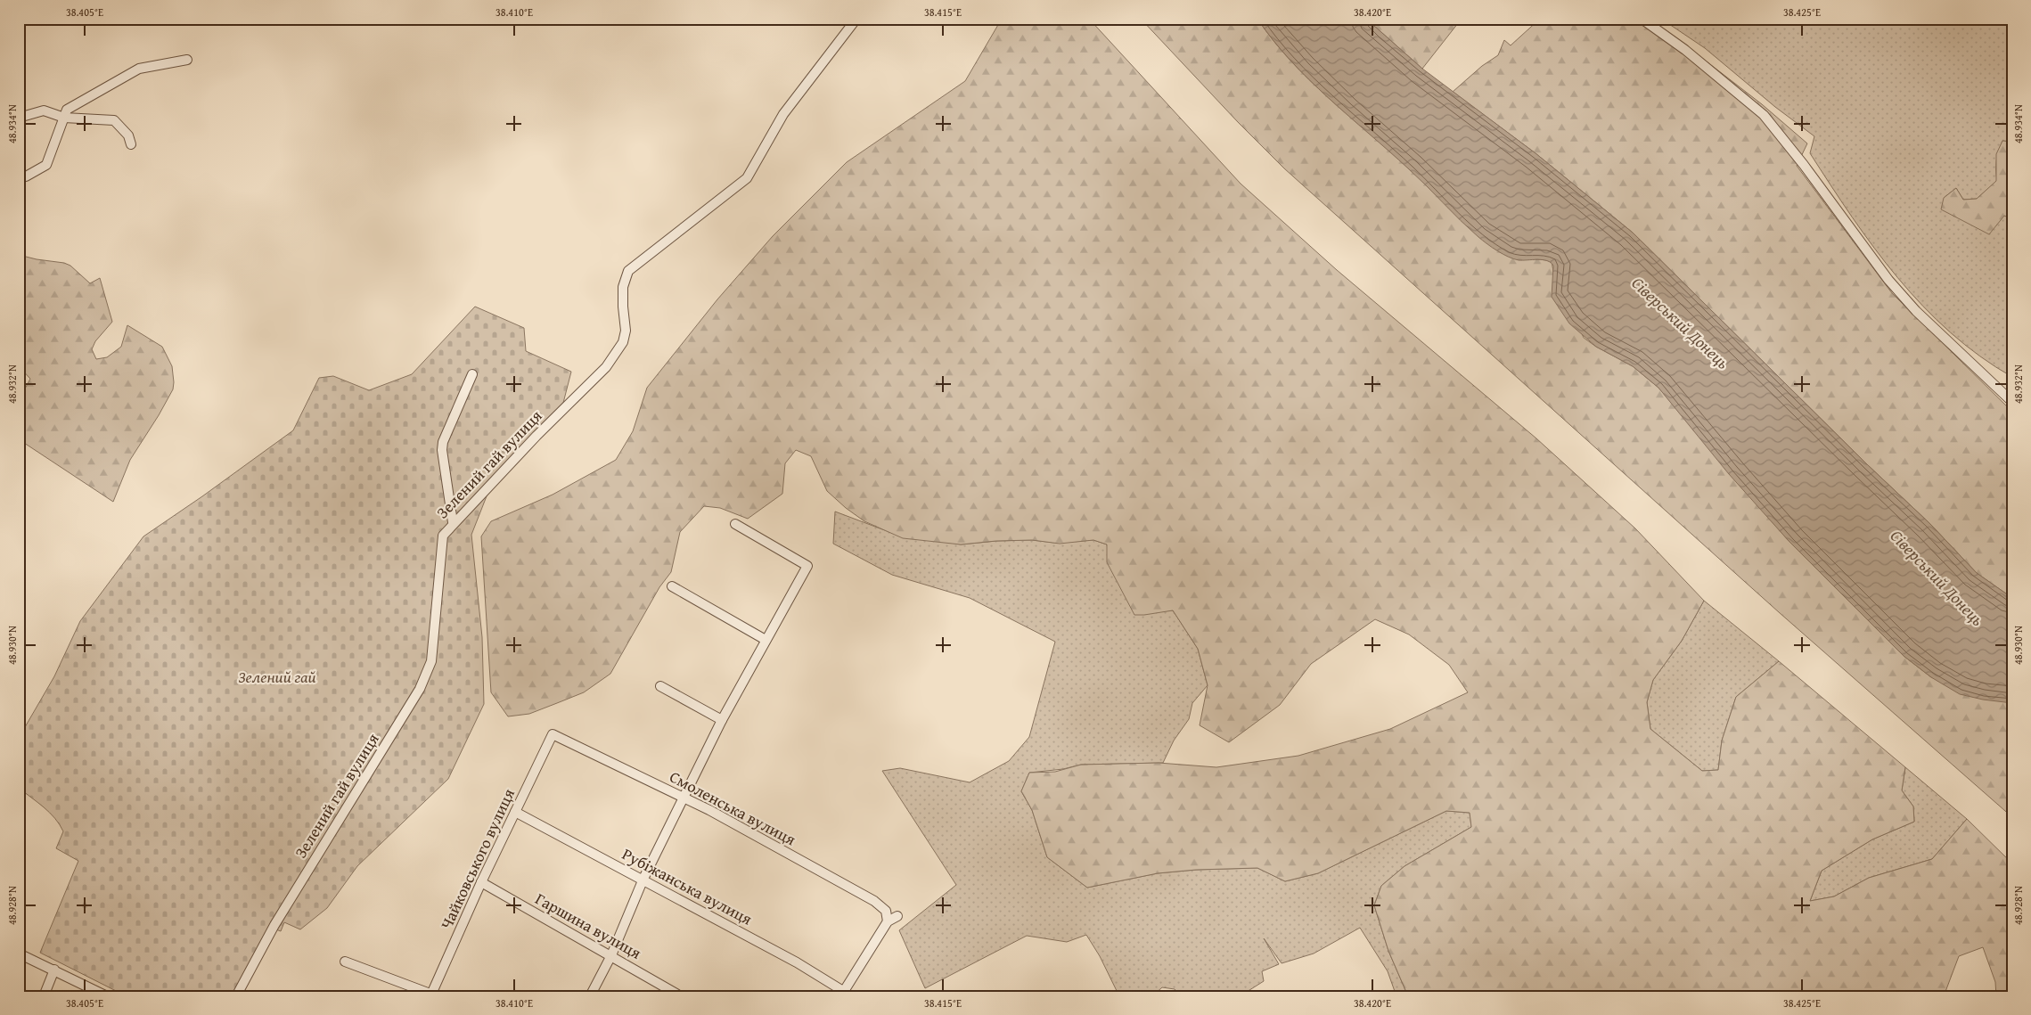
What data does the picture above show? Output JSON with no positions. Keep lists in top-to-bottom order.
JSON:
{
  "streets": {
    "street": [
      "Зелений гай вулиця",
      "Смоленська вулиця",
      "Чайковського вулиця",
      "Рубіжанська вулиця",
      "Гаршина вулиця"
    ]
  },
  "crossings": [
    ["Смоленська вулиця", "Чайковського вулиця"],
    ["Чайковського вулиця", "Рубіжанська вулиця"],
    ["Чайковського вулиця", "Гаршина вулиця"]
  ],
  "water": ["Сіверський Донець"],
  "parks": ["Зелений гай"],
  "coordinates": [
    "38.405°E",
    "38.410°E",
    "38.415°E",
    "38.420°E",
    "38.425°E",
    "48.934°N",
    "48.932°N",
    "48.930°N",
    "48.928°N"
  ]
}
